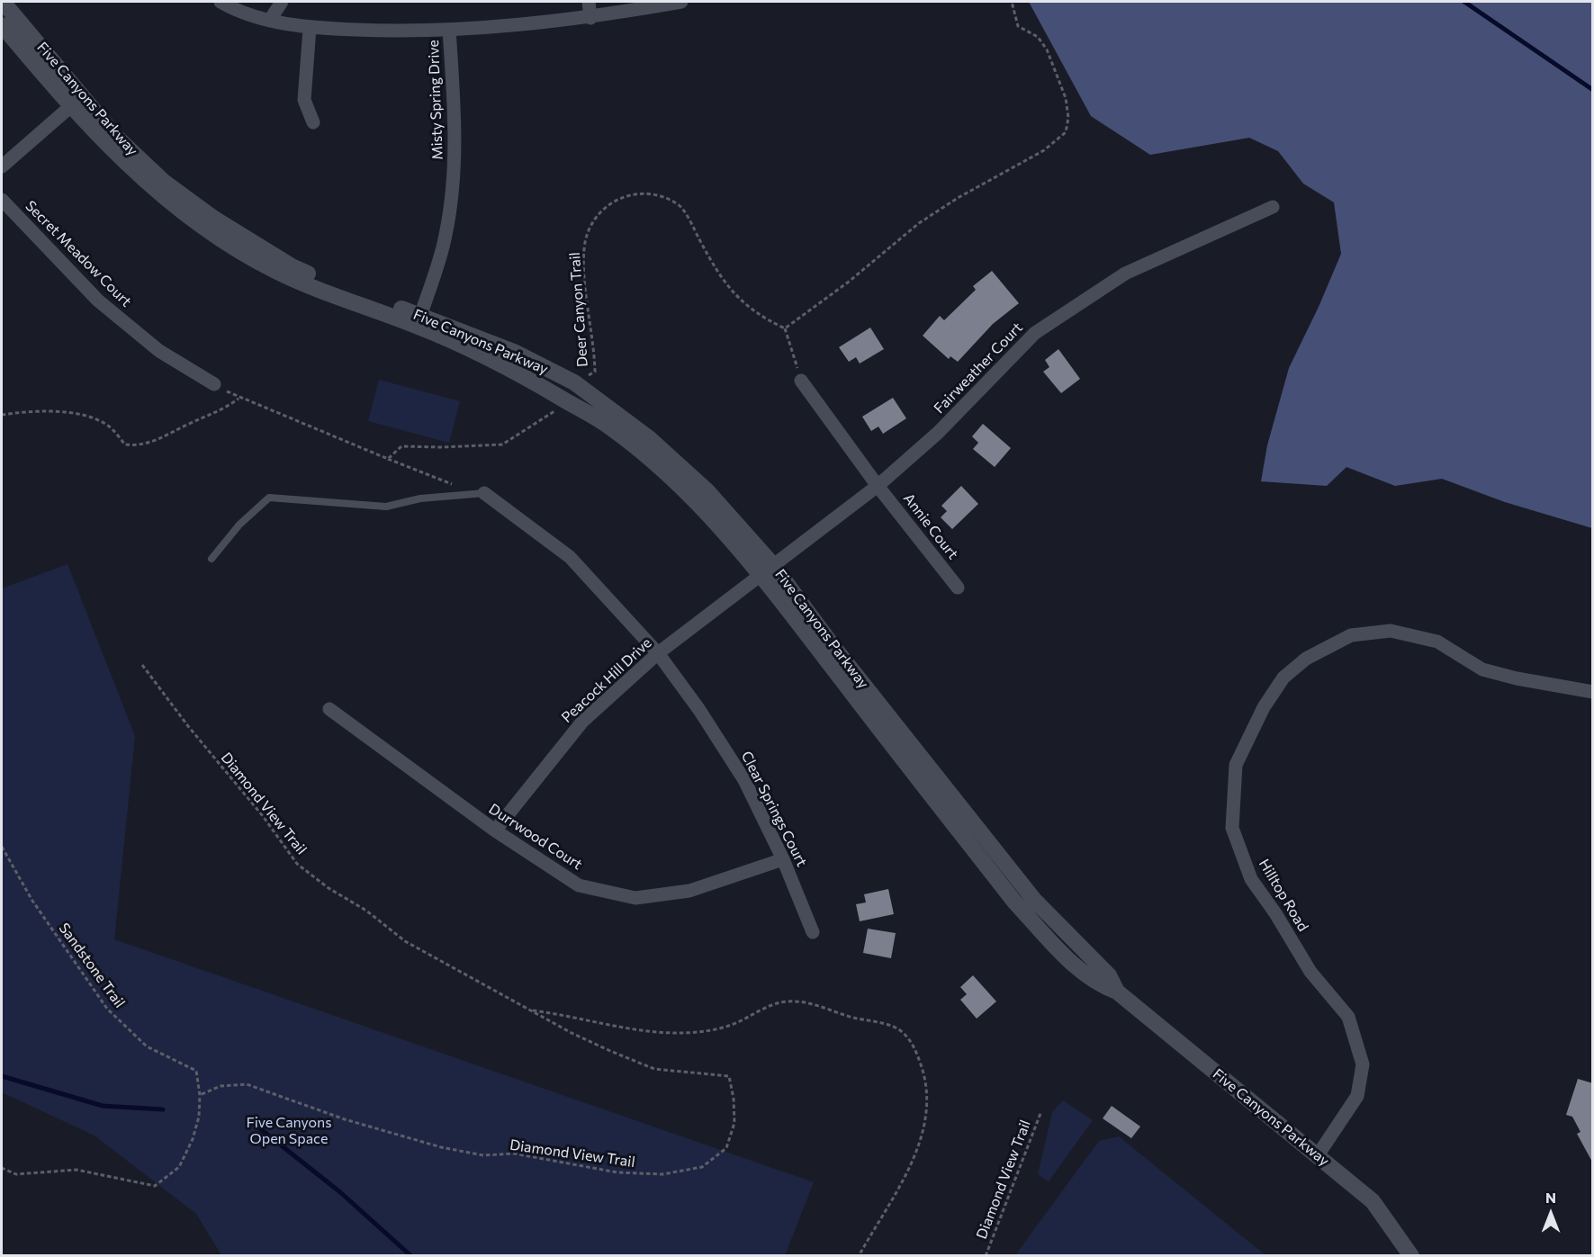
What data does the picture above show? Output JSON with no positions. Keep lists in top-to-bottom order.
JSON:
{
  "streets": {
    "main road": ["Five Canyons Parkway"],
    "street": [
      "Misty Spring Drive",
      "Secret Meadow Court",
      "Fairweather Court",
      "Annie Court",
      "Peacock Hill Drive",
      "Clear Springs Court",
      "Durrwood Court",
      "Hilltop Road"
    ],
    "path": ["Deer Canyon Trail", "Diamond View Trail", "Sandstone Trail"]
  },
  "crossings": [
    ["Five Canyons Parkway", "Misty Spring Drive"],
    ["Five Canyons Parkway", "Deer Canyon Trail"],
    ["Five Canyons Parkway", "Fairweather Court"],
    ["Five Canyons Parkway", "Peacock Hill Drive"],
    ["Five Canyons Parkway", "Hilltop Road"],
    ["Fairweather Court", "Annie Court"],
    ["Fairweather Court", "Peacock Hill Drive"],
    ["Peacock Hill Drive", "Clear Springs Court"],
    ["Peacock Hill Drive", "Durrwood Court"],
    ["Diamond View Trail", "Sandstone Trail"],
    ["Clear Springs Court", "Durrwood Court"]
  ],
  "parks": ["Five Canyons Open Space"],
  "north": "top"
}
